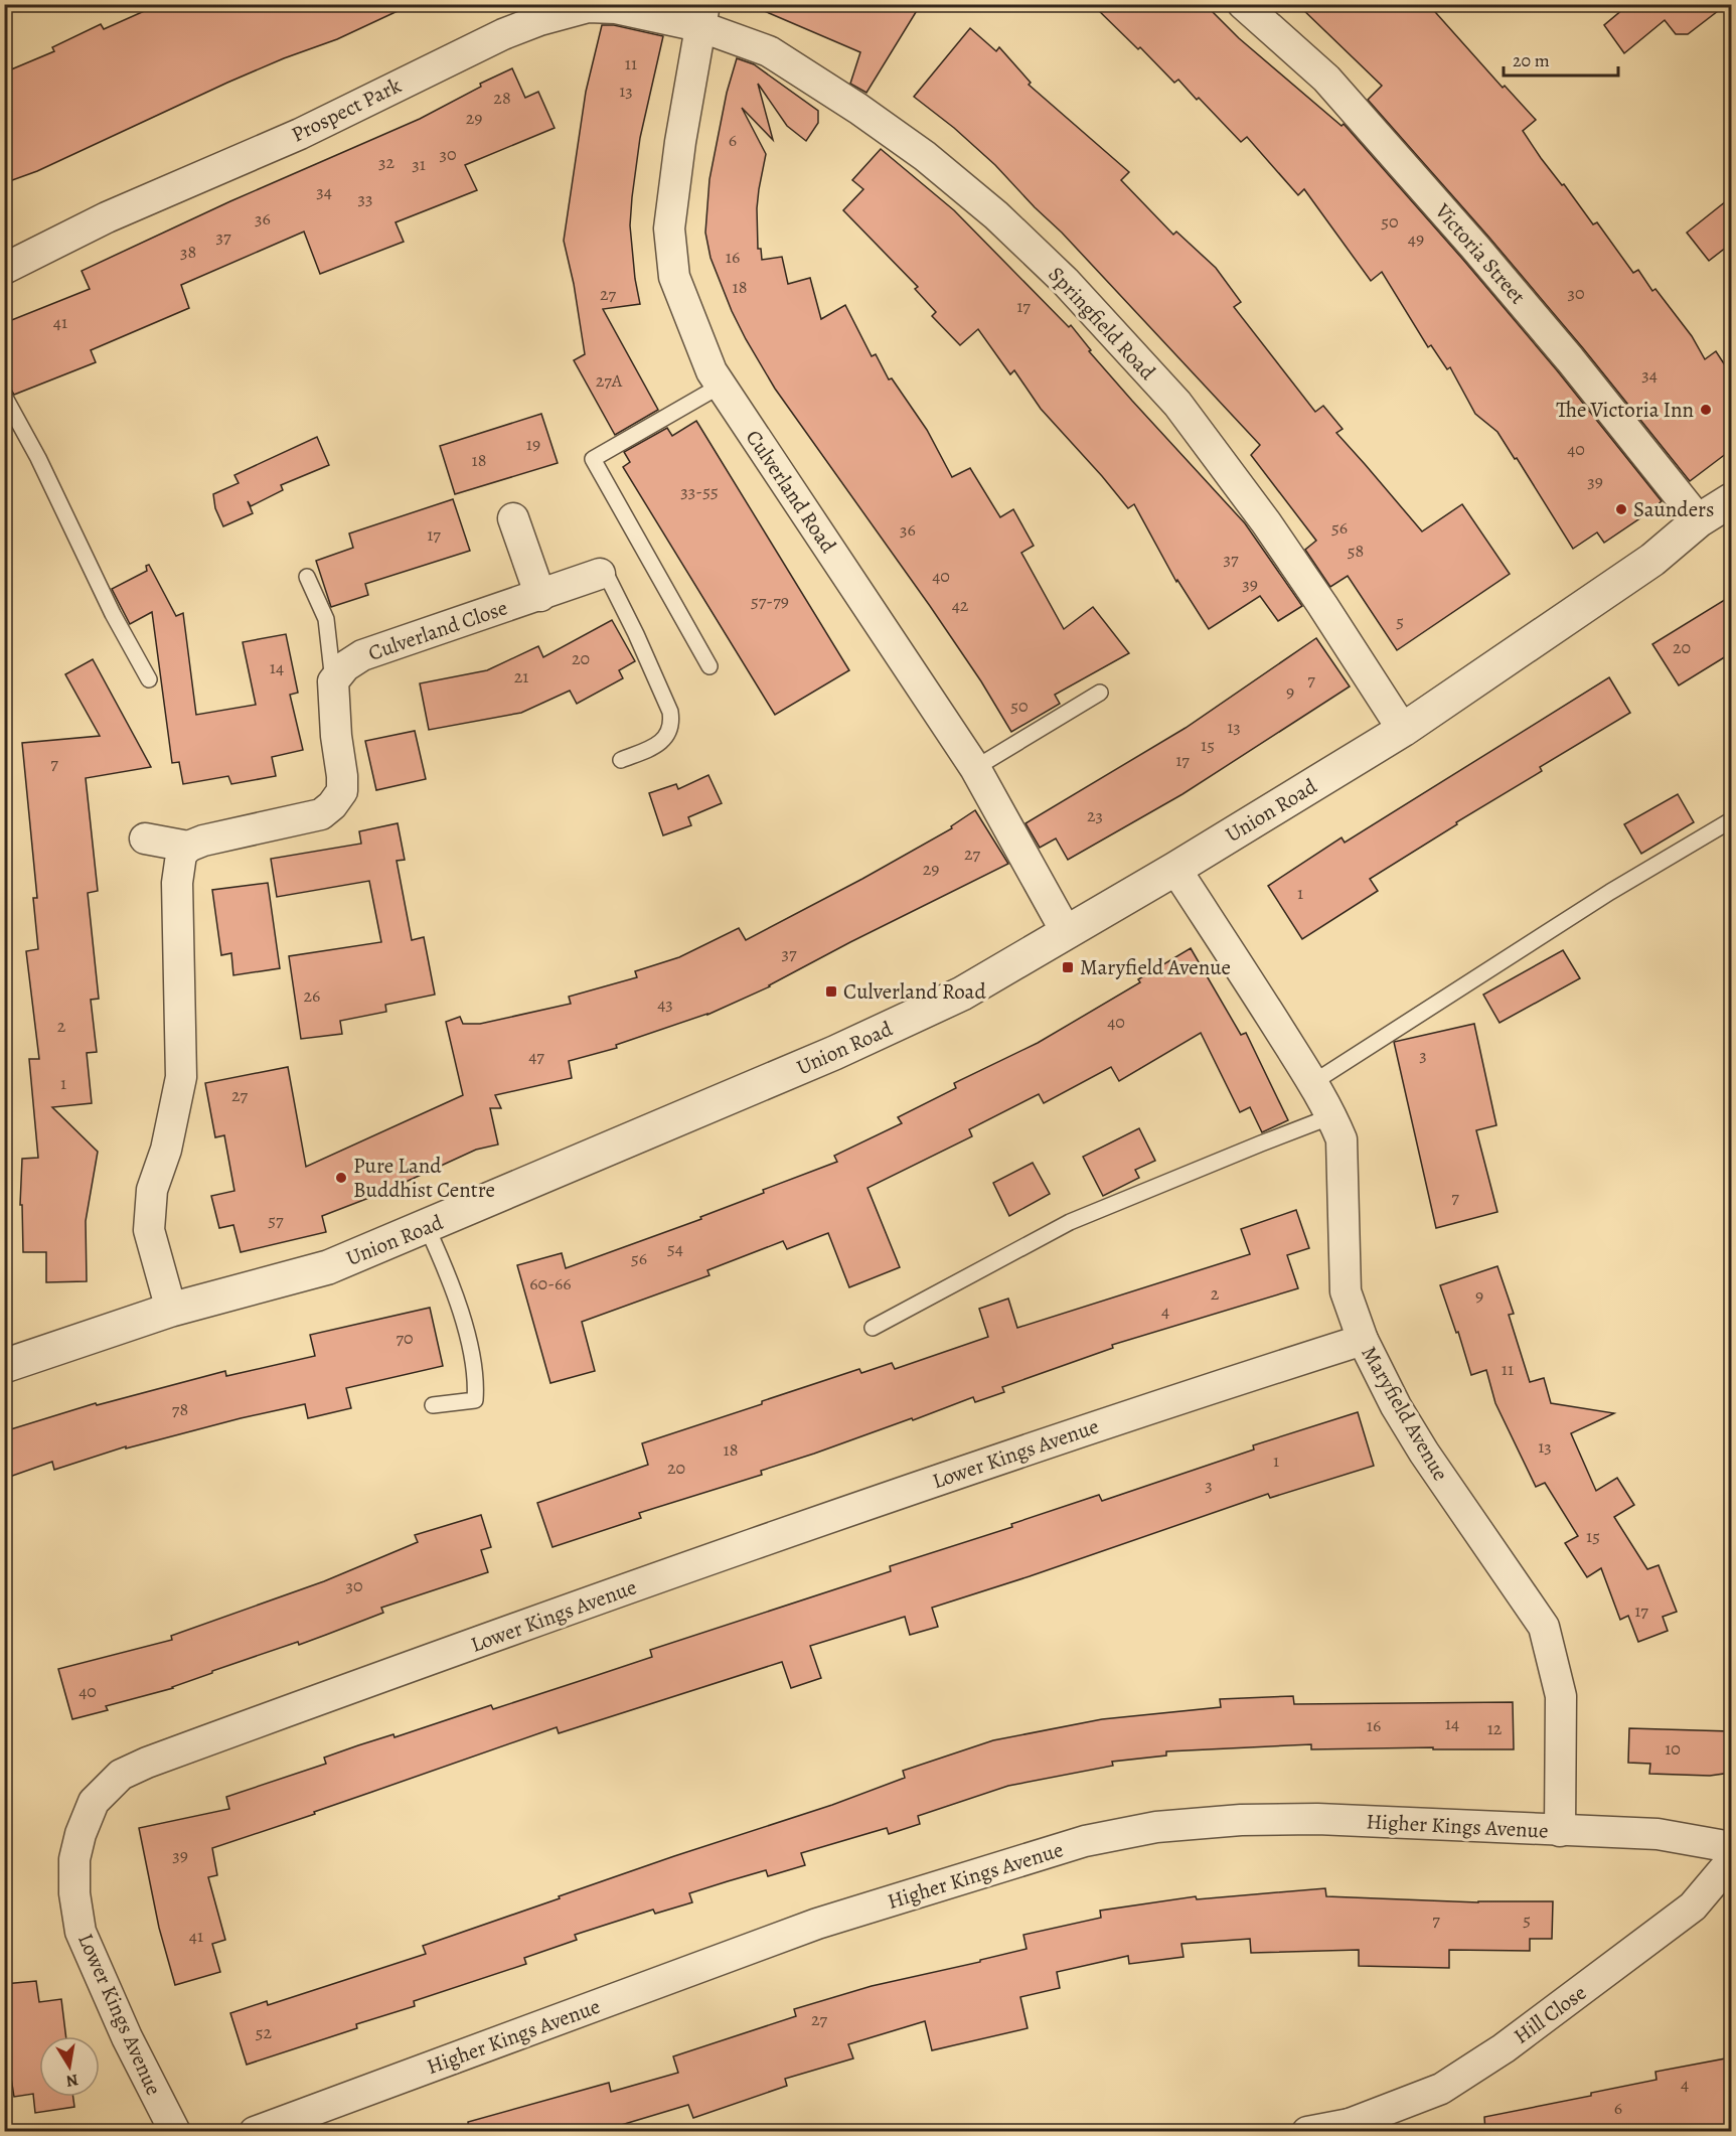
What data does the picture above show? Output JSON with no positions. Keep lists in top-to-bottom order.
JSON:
{
  "streets": {
    "street": [
      "Prospect Park",
      "Victoria Street",
      "Springfield Road",
      "Culverland Road",
      "Culverland Close",
      "Union Road",
      "Maryfield Avenue",
      "Lower Kings Avenue",
      "Higher Kings Avenue",
      "Hill Close"
    ]
  },
  "crossings": [
    ["Prospect Park", "Springfield Road"],
    ["Prospect Park", "Culverland Road"],
    ["Victoria Street", "Union Road"],
    ["Springfield Road", "Culverland Road"],
    ["Springfield Road", "Union Road"],
    ["Culverland Road", "Union Road"],
    ["Union Road", "Maryfield Avenue"],
    ["Maryfield Avenue", "Lower Kings Avenue"],
    ["Maryfield Avenue", "Higher Kings Avenue"]
  ],
  "places": {
    "other": ["The Victoria Inn", "Saunders", "Pure Land Buddhist Centre"],
    "transit": ["Maryfield Avenue", "Culverland Road"]
  },
  "house_numbers": [
    "11",
    "13",
    "28",
    "29",
    "6",
    "30",
    "32",
    "31",
    "34",
    "33",
    "36",
    "50",
    "37",
    "49",
    "38",
    "16",
    "18",
    "30",
    "27",
    "17",
    "41",
    "34",
    "27A",
    "19",
    "40",
    "18",
    "39",
    "33-55",
    "56",
    "36",
    "17",
    "58",
    "37",
    "40",
    "39",
    "57-79",
    "42",
    "5",
    "20",
    "20",
    "14",
    "21",
    "7",
    "9",
    "50",
    "13",
    "15",
    "17",
    "7",
    "23",
    "27",
    "29",
    "1",
    "37",
    "26",
    "43",
    "40",
    "2",
    "3",
    "47",
    "1",
    "27",
    "7",
    "57",
    "54",
    "56",
    "60-66",
    "2",
    "9",
    "4",
    "70",
    "11",
    "78",
    "13",
    "18",
    "1",
    "20",
    "3",
    "15",
    "30",
    "17",
    "40",
    "14",
    "16",
    "12",
    "10",
    "39",
    "7",
    "5",
    "41",
    "27",
    "52",
    "4",
    "6"
  ],
  "scale_bar": "20 m",
  "north": "bottom"
}
